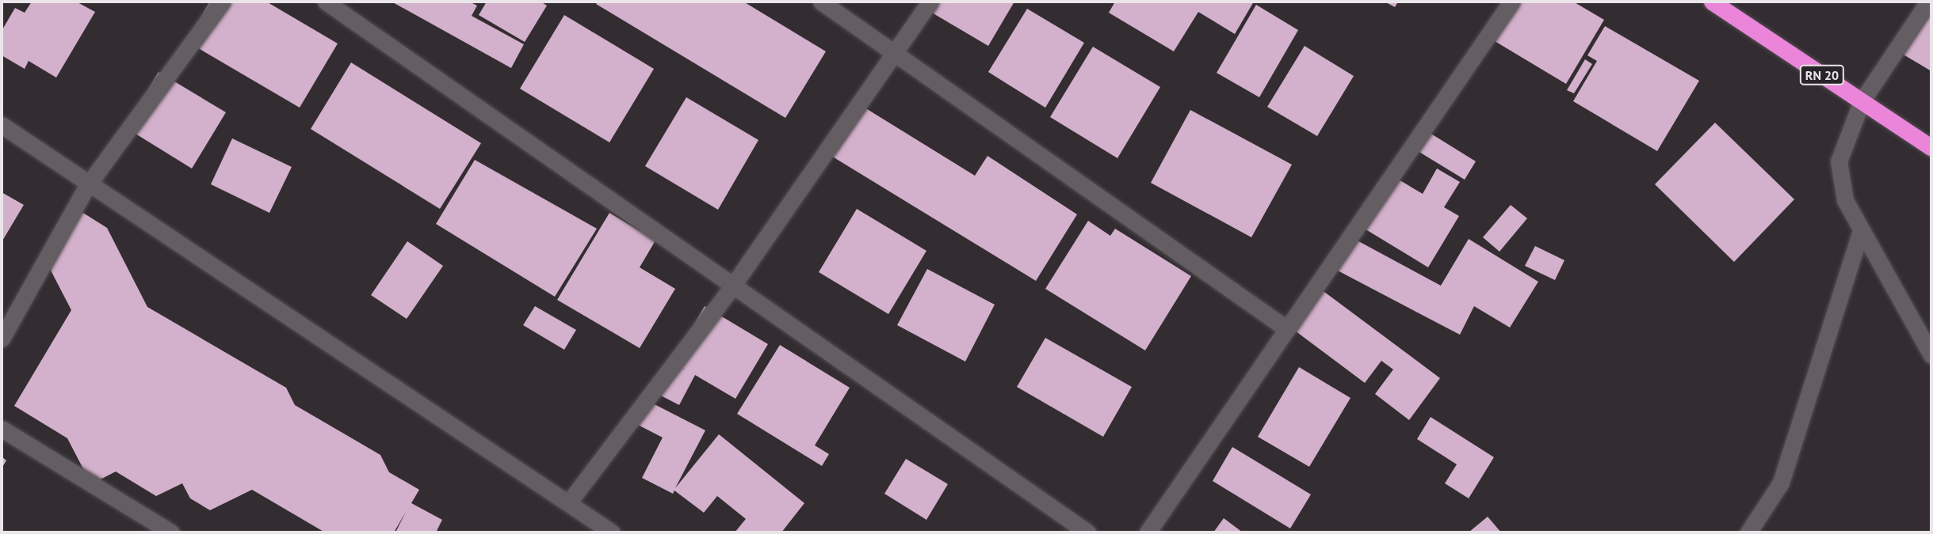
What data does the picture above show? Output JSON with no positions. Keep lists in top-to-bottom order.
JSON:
{
  "streets": {
    "highway": ["RN 20"]
  }
}
